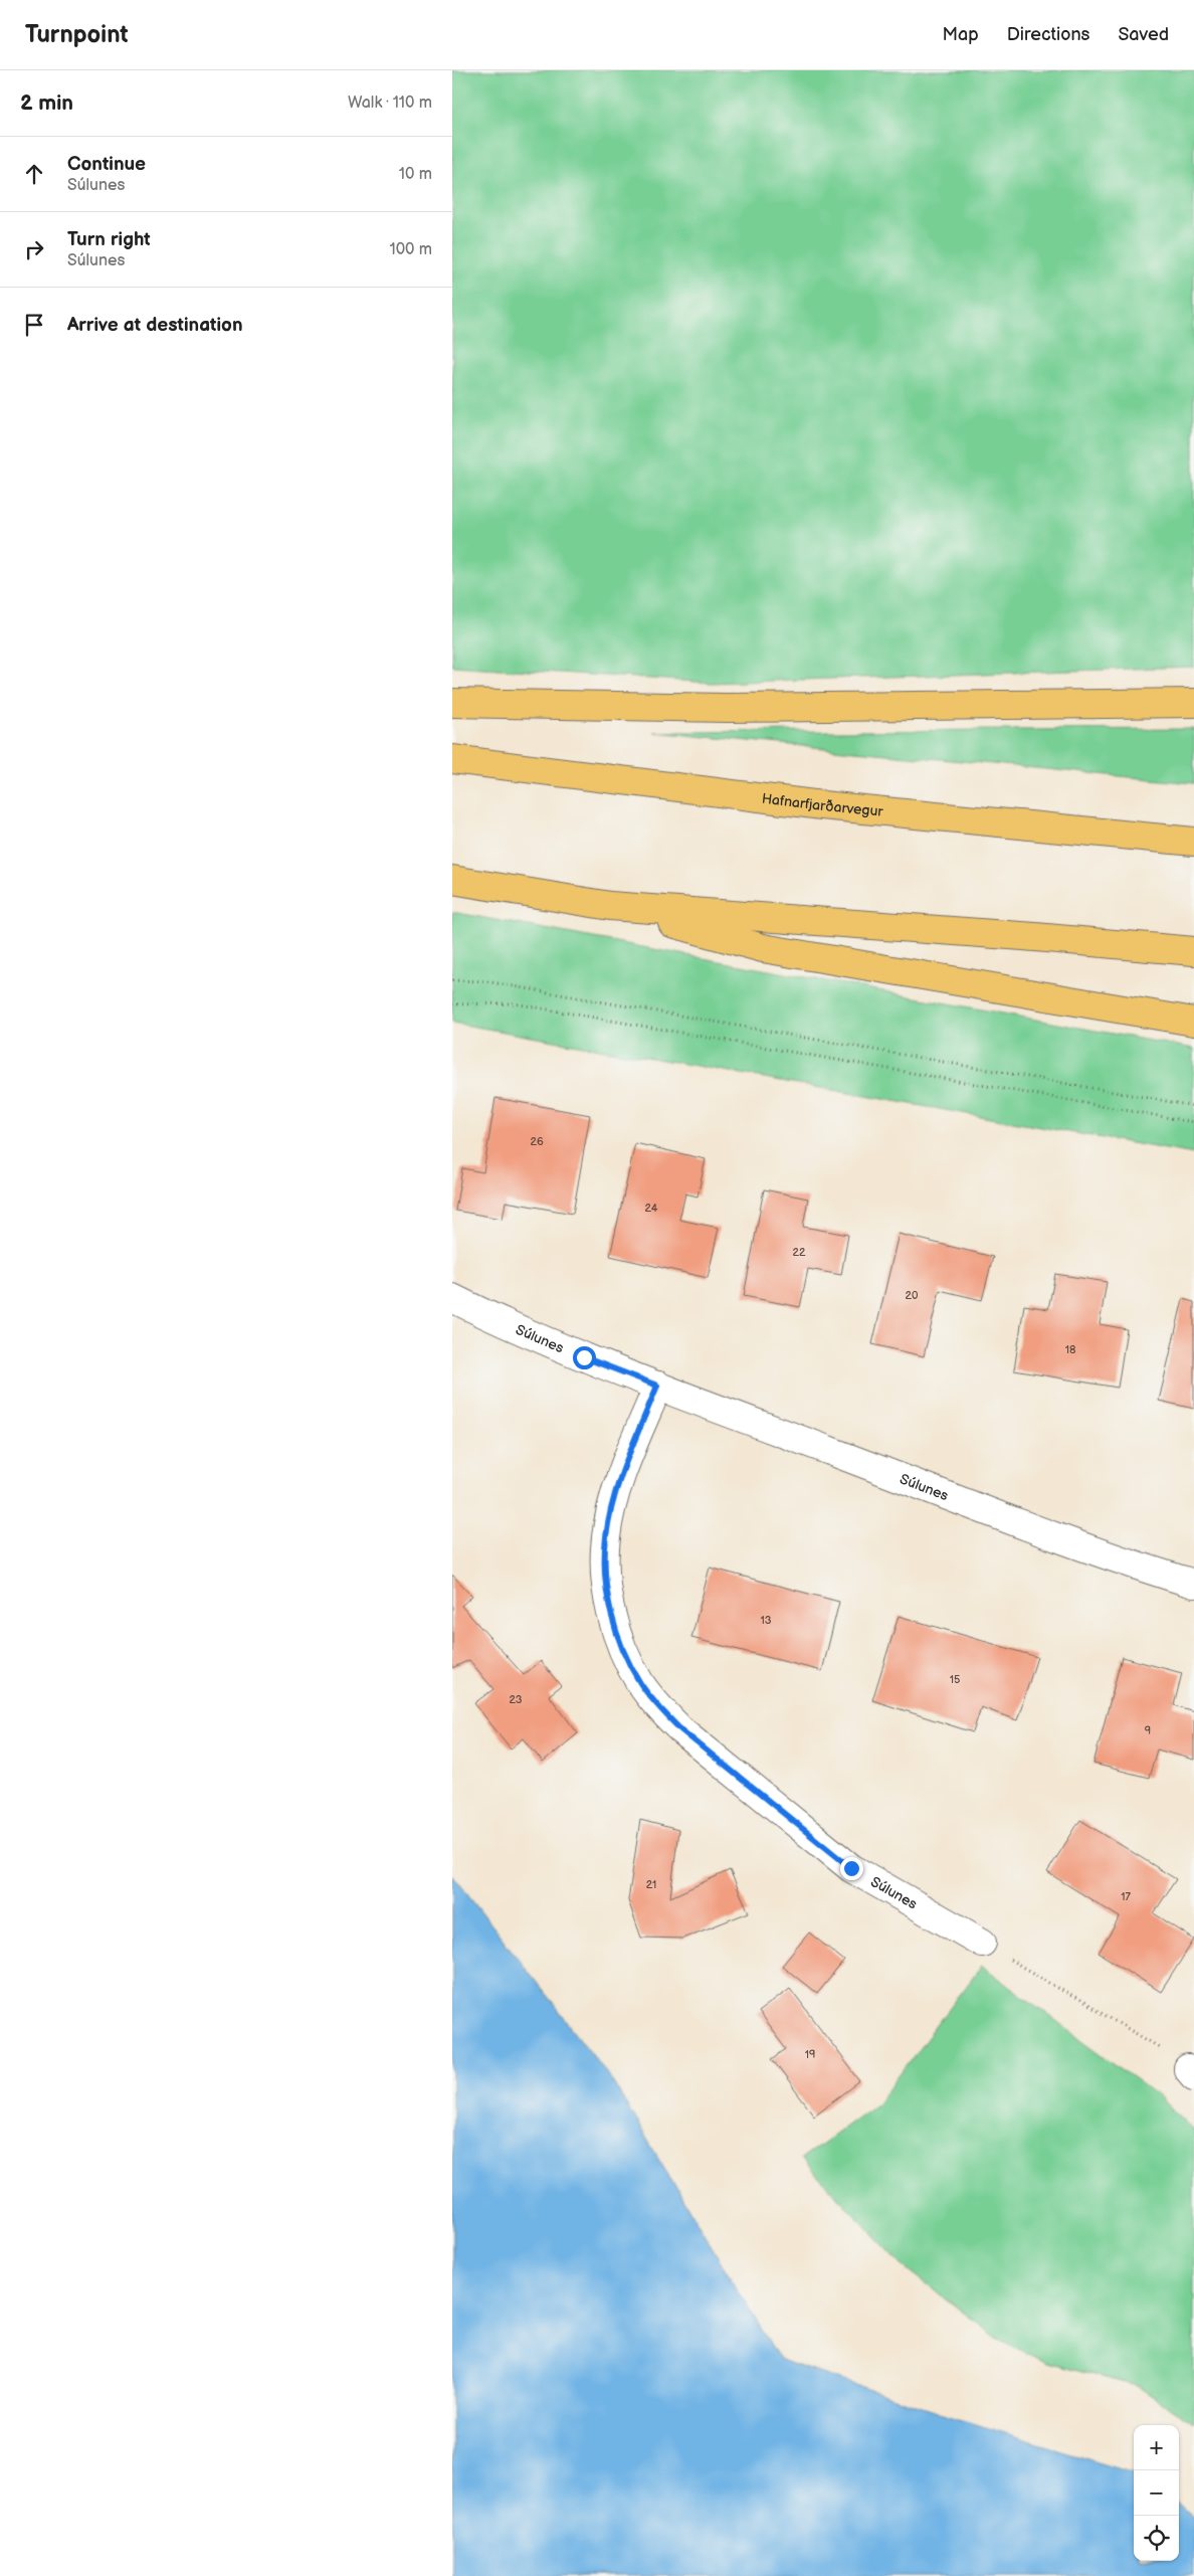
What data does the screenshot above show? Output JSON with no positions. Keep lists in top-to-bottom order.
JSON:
{
  "streets": {
    "main road": ["Hafnarfjarðarvegur"],
    "street": ["Súlunes"]
  },
  "house_numbers": [
    "26",
    "24",
    "22",
    "20",
    "18",
    "13",
    "15",
    "23",
    "9",
    "21",
    "17",
    "19"
  ],
  "page": {
    "header": "Turnpoint",
    "nav": ["Map", "Directions", "Saved"],
    "heading": ["2 min", "Walk · 110 m"],
    "list": [
      ["Continue", "Súlunes", "10 m"],
      ["Turn right", "Súlunes", "100 m"],
      "Arrive at destination"
    ],
    "map_buttons": ["+", "−"]
  }
}
